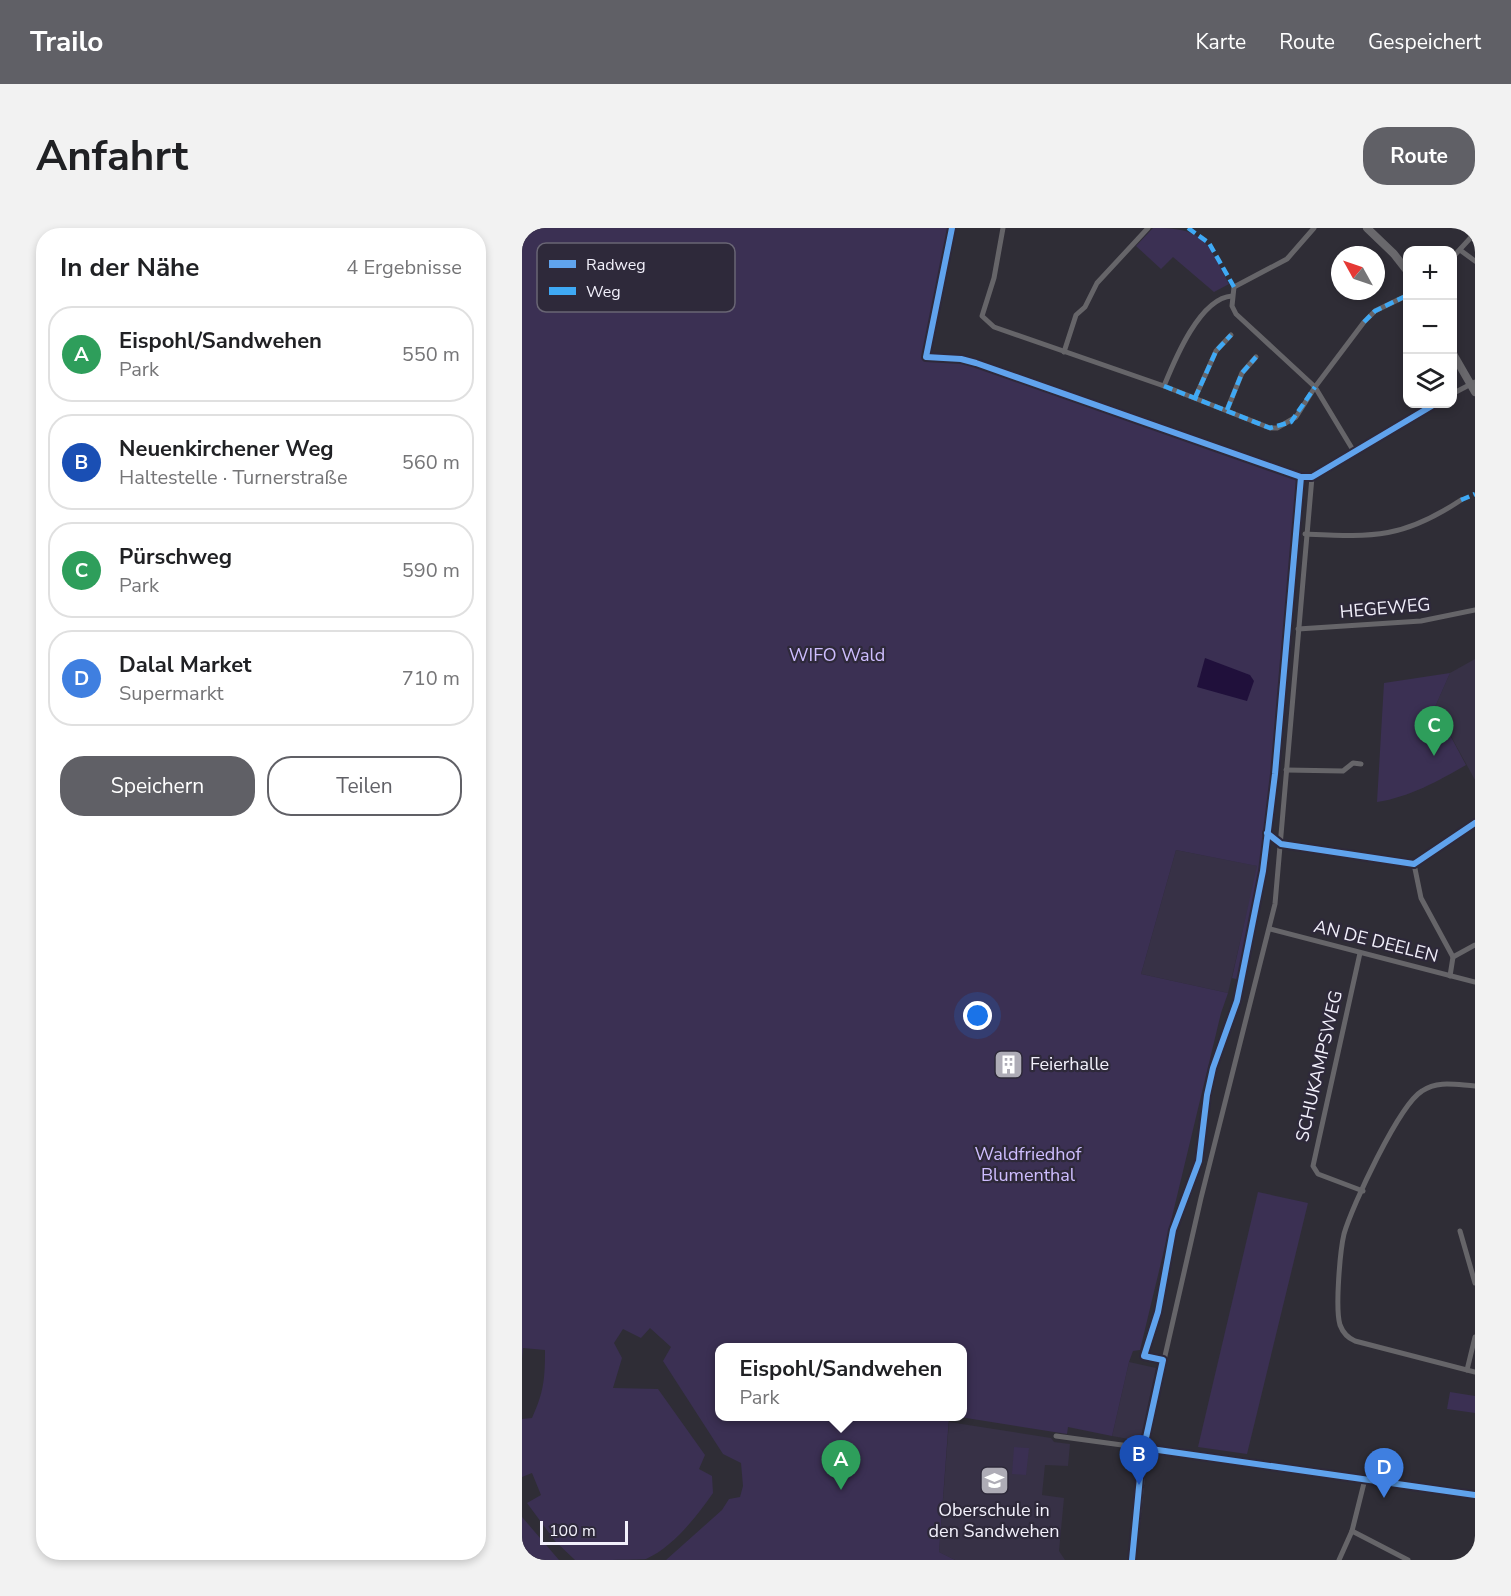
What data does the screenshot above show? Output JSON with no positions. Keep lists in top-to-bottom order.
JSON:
{
  "streets": {
    "street": ["HEGEWEG", "AN DE DEELEN", "SCHUKAMPSWEG"]
  },
  "crossings": [
    ["AN DE DEELEN", "SCHUKAMPSWEG"]
  ],
  "parks": ["WIFO Wald", "Waldfriedhof Blumenthal"],
  "places": {
    "building": ["Feierhalle"],
    "school or university": ["Oberschule in den Sandwehen"]
  },
  "legend": ["Radweg", "Weg"],
  "scale_bar": "100 m",
  "north": "top left",
  "page": {
    "header": "Trailo",
    "nav": ["Karte", "Route", "Gespeichert"],
    "buttons": [
      "Route",
      ["Speichern", "Teilen"]
    ],
    "title": "Anfahrt",
    "heading": ["In der Nähe", "4 Ergebnisse"],
    "map_buttons": ["+", "−"],
    "list": [
      {
        "mark": "A",
        "name": "Eispohl/Sandwehen",
        "note": "Park",
        "value": "550 m"
      },
      {
        "mark": "B",
        "name": "Neuenkirchener Weg",
        "note": "Haltestelle · Turnerstraße",
        "value": "560 m"
      },
      {
        "mark": "C",
        "name": "Pürschweg",
        "note": "Park",
        "value": "590 m"
      },
      {
        "mark": "D",
        "name": "Dalal Market",
        "note": "Supermarkt",
        "value": "710 m"
      }
    ],
    "pins": [
      "C",
      "B",
      "A",
      "D"
    ],
    "popup": ["Eispohl/Sandwehen", "Park"],
    "scale": "100 m"
  }
}
